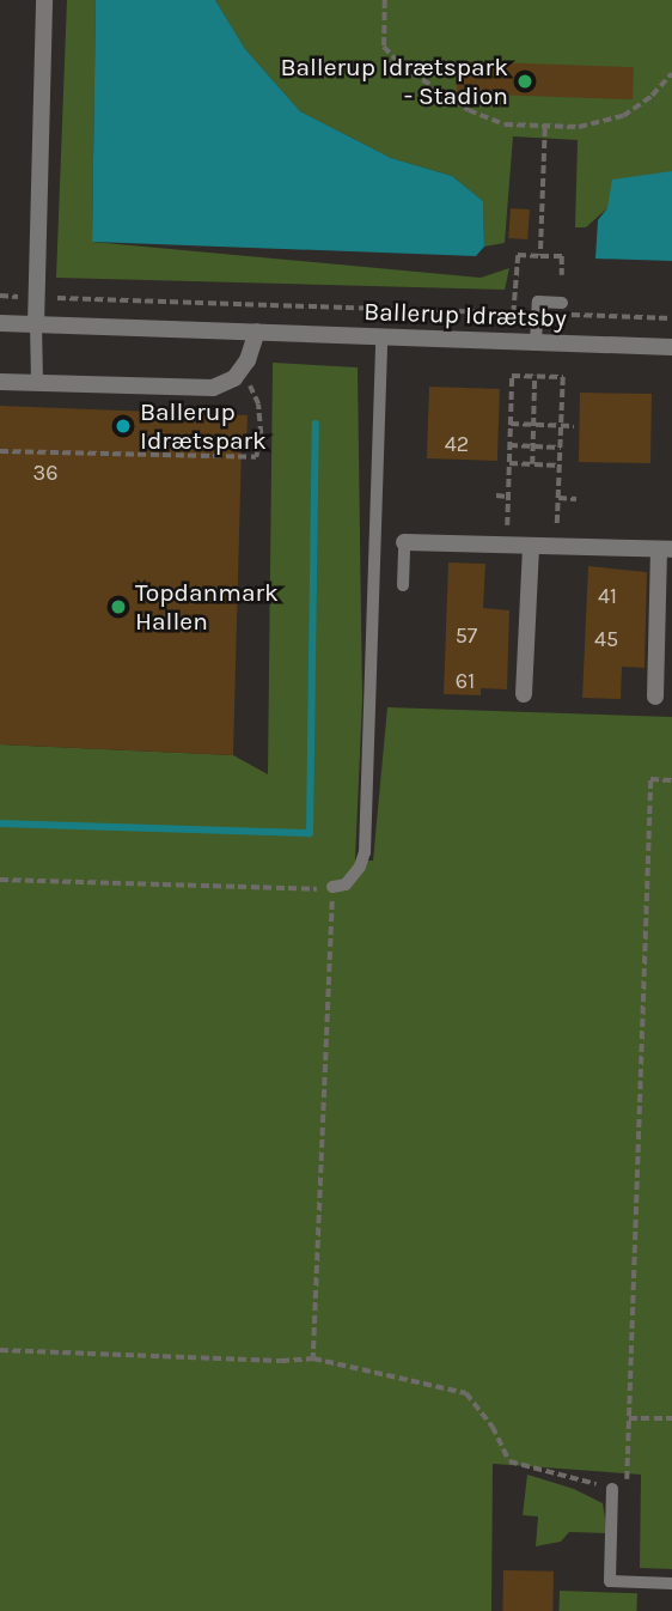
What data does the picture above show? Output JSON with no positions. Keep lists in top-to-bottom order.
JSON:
{
  "streets": {
    "street": ["Ballerup Idrætsby"]
  },
  "places": ["Ballerup Idrætspark - Stadion", "Ballerup Idrætspark", "Topdanmark Hallen"],
  "house_numbers": [
    "42",
    "36",
    "41",
    "57",
    "45",
    "61"
  ]
}
